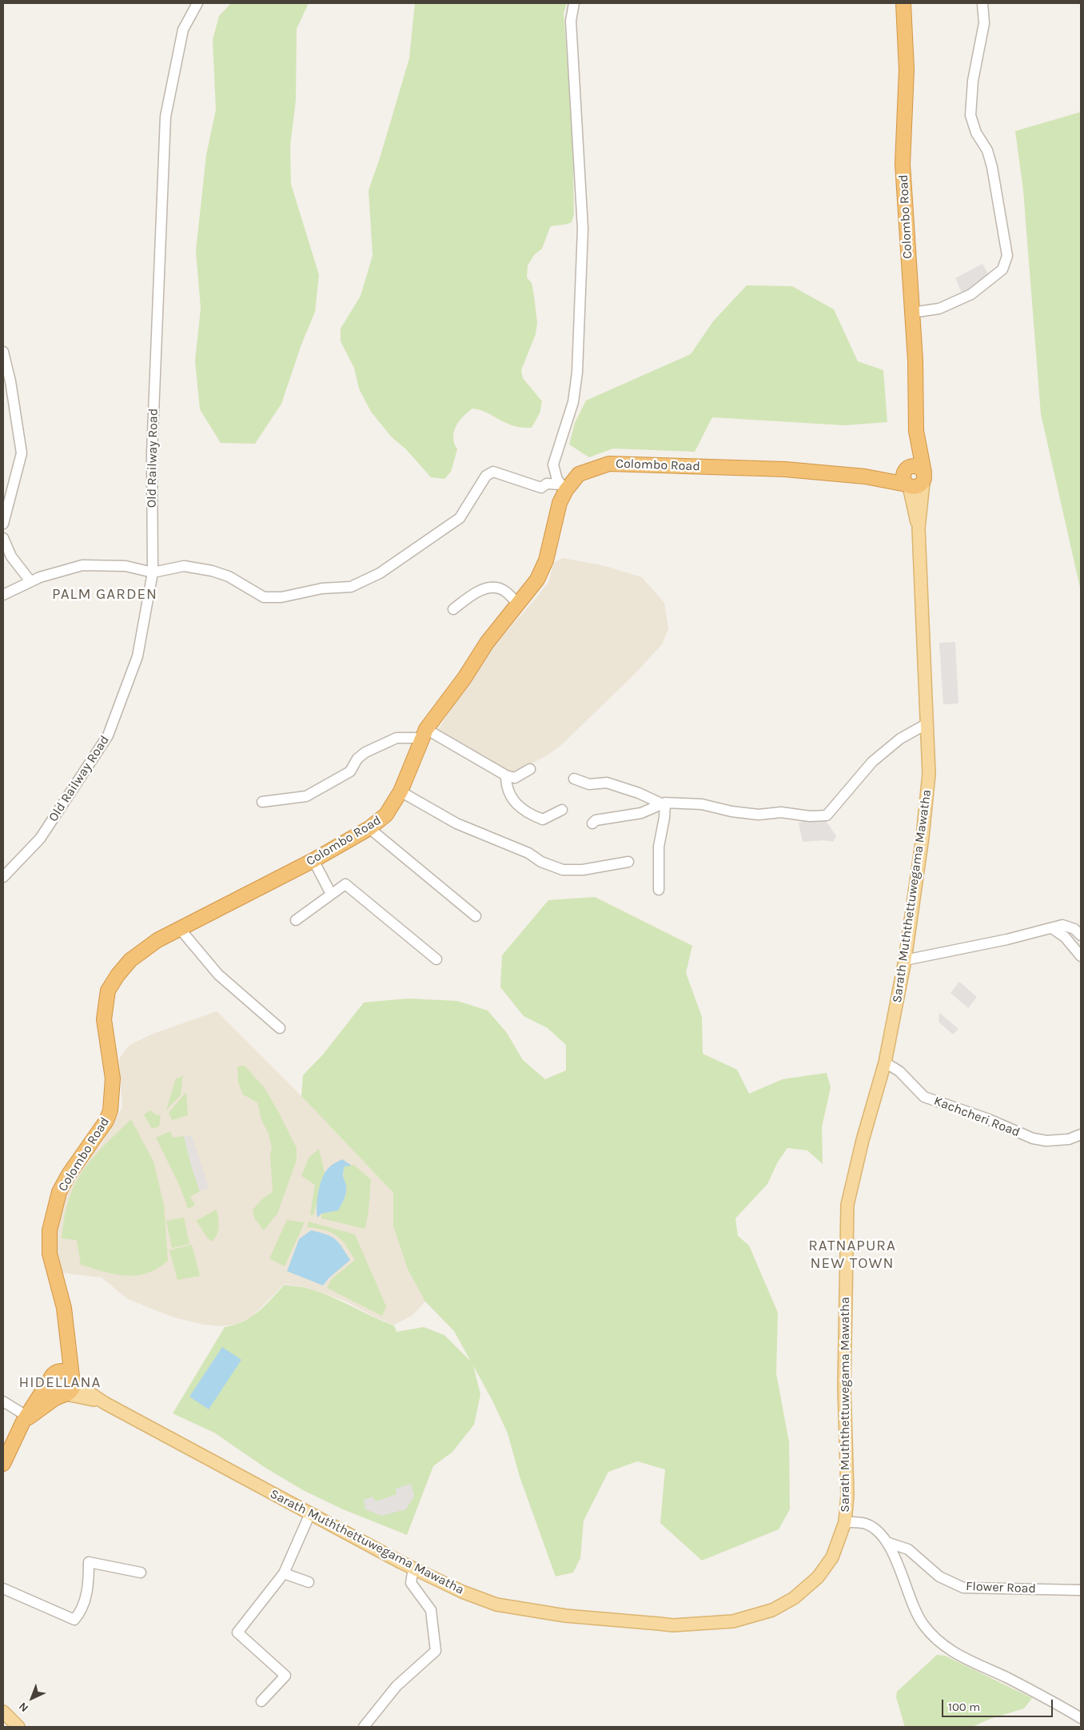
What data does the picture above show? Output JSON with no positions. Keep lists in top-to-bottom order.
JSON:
{
  "streets": {
    "highway": ["Colombo Road"],
    "main road": ["Sarath Muththettuwegama Mawatha"],
    "street": ["Old Railway Road", "Kachcheri Road", "Flower Road"]
  },
  "crossings": [
    ["Sarath Muththettuwegama Mawatha", "Kachcheri Road"]
  ],
  "districts": ["PALM GARDEN", "RATNAPURA NEW TOWN", "HIDELLANA"],
  "scale_bar": "100 m",
  "north": "bottom left"
}
